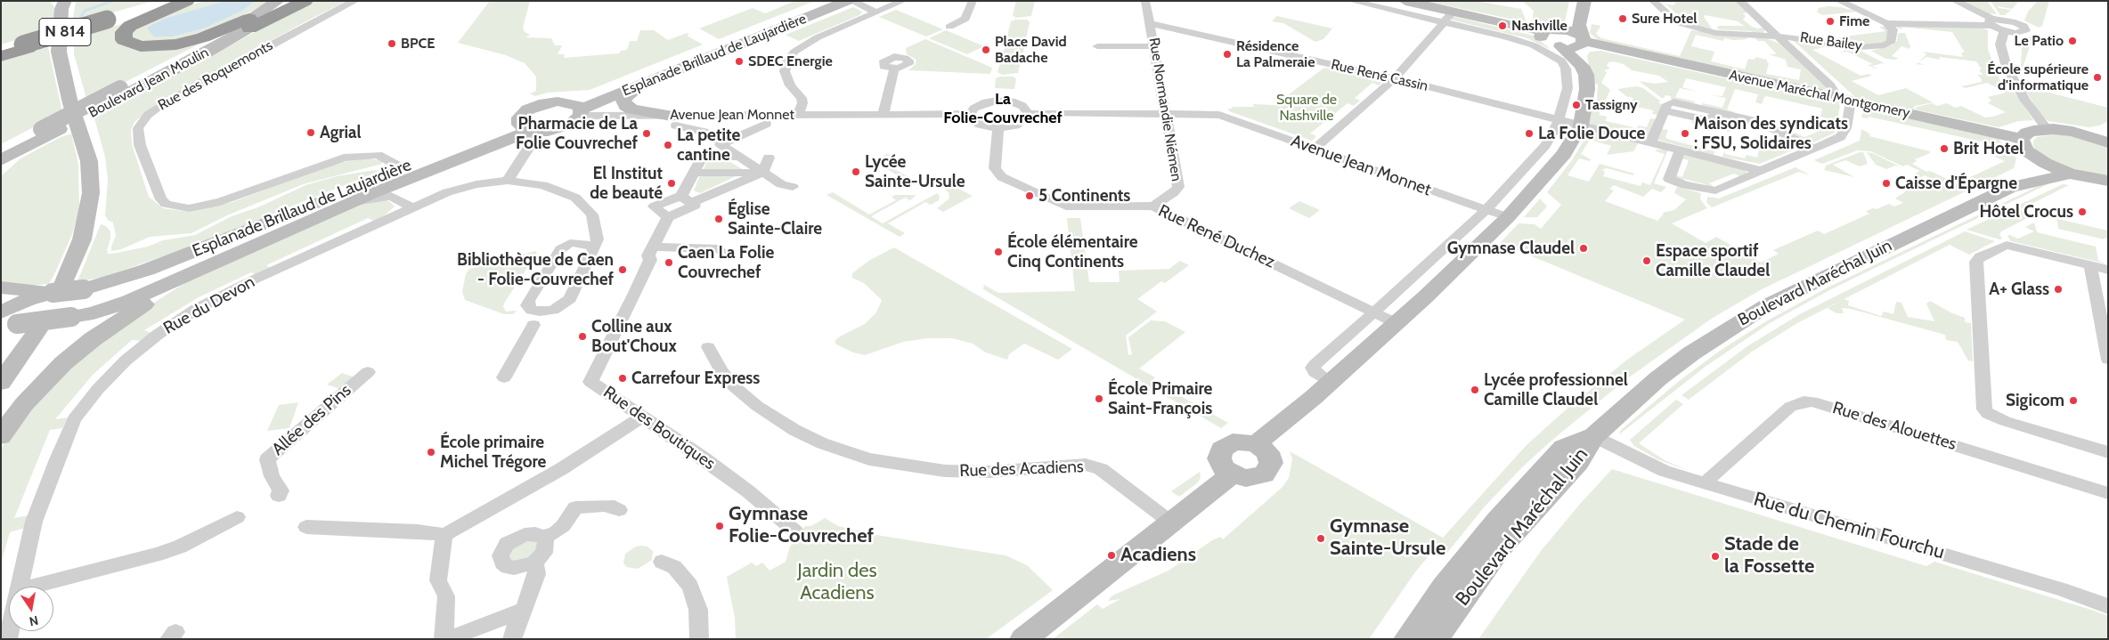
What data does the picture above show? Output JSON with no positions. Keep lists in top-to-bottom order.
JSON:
{
  "streets": {
    "highway": ["N 814"],
    "street": [
      "Rue Bailey",
      "Esplanade Brillaud de Laujardière",
      "Rue des Roquemonts",
      "Rue René Cassin",
      "Boulevard Jean Moulin",
      "Avenue Maréchal Montgomery",
      "Rue Normandie Niémen",
      "Avenue Jean Monnet",
      "Rue René Duchez",
      "Boulevard Maréchal Juin",
      "Rue du Devon",
      "Allée des Pins",
      "Rue des Alouettes",
      "Rue des Boutiques",
      "Rue des Acadiens",
      "Rue du Chemin Fourchu"
    ]
  },
  "crossings": [
    ["Esplanade Brillaud de Laujardière", "Rue des Roquemonts"],
    ["Esplanade Brillaud de Laujardière", "Avenue Jean Monnet"],
    ["Rue René Cassin", "Rue Normandie Niémen"],
    ["Rue Normandie Niémen", "Avenue Jean Monnet"],
    ["Rue Normandie Niémen", "Rue René Duchez"],
    ["Boulevard Maréchal Juin", "Rue du Chemin Fourchu"],
    ["Rue des Alouettes", "Rue du Chemin Fourchu"]
  ],
  "districts": ["La Folie-Couvrechef"],
  "parks": ["Square de Nashville", "Jardin des Acadiens"],
  "places": [
    "Sure Hotel",
    "Fime",
    "Nashville",
    "Le Patio",
    "BPCE",
    "Place David Badache",
    "Résidence La Palmeraie",
    "SDEC Energie",
    "École supérieure d'informatique",
    "Tassigny",
    "Agrial",
    "Pharmacie de La Folie Couvrechef",
    "La Folie Douce",
    "Maison des syndicats : FSU, Solidaires",
    "La petite cantine",
    "Brit Hotel",
    "Lycée Sainte-Ursule",
    "El Institut de beauté",
    "Caisse d'Épargne",
    "5 Continents",
    "Hôtel Crocus",
    "Église Sainte-Claire",
    "Gymnase Claudel",
    "École élémentaire Cinq Continents",
    "Espace sportif Camille Claudel",
    "Caen La Folie Couvrechef",
    "Bibliothèque de Caen - Folie-Couvrechef",
    "A+ Glass",
    "Colline aux Bout'Choux",
    "Carrefour Express",
    "Lycée professionnel Camille Claudel",
    "École Primaire Saint-François",
    "Sigicom",
    "École primaire Michel Trégore",
    "Gymnase Folie-Couvrechef",
    "Gymnase Sainte-Ursule",
    "Acadiens",
    "Stade de la Fossette"
  ],
  "north": "bottom"
}
